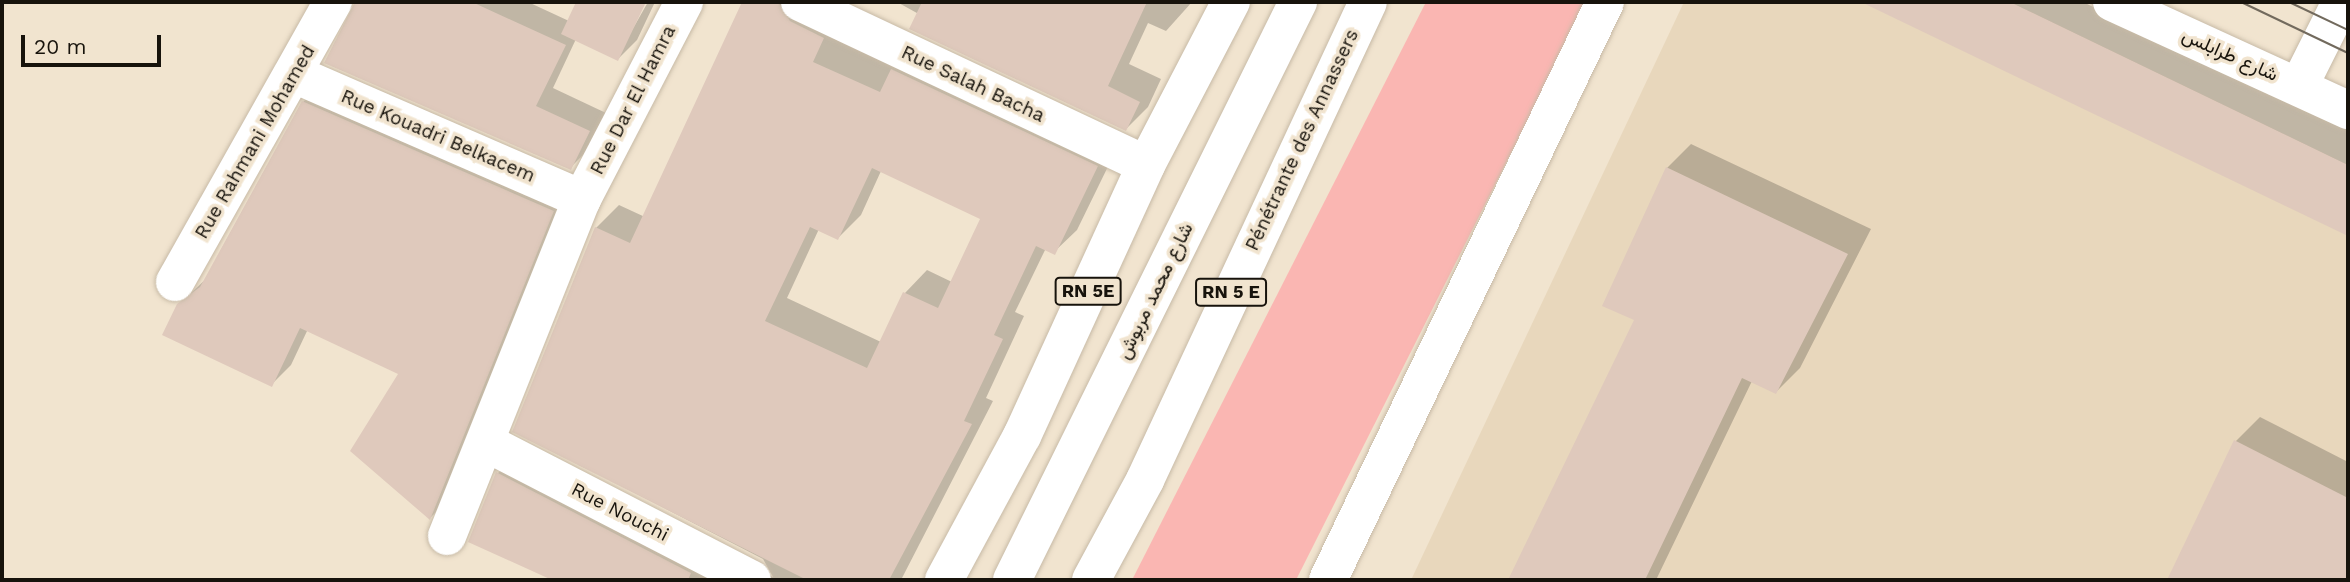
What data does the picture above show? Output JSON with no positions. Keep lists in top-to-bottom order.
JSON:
{
  "streets": {
    "main road": [
      "شارع طرابلس",
      "Rue Salah Bacha",
      "Rue Dar El Hamra",
      "Rue Kouadri Belkacem",
      "Pénétrante des Annassers",
      "Rue Rahmani Mohamed",
      "RN 5E",
      "شارع محمد مربوش",
      "RN 5 E",
      "Rue Nouchi"
    ]
  },
  "crossings": [
    ["Rue Salah Bacha", "RN 5E"],
    ["Rue Dar El Hamra", "Rue Kouadri Belkacem"],
    ["Rue Dar El Hamra", "Rue Nouchi"],
    ["Rue Kouadri Belkacem", "Rue Rahmani Mohamed"]
  ],
  "scale_bar": "20 m"
}
